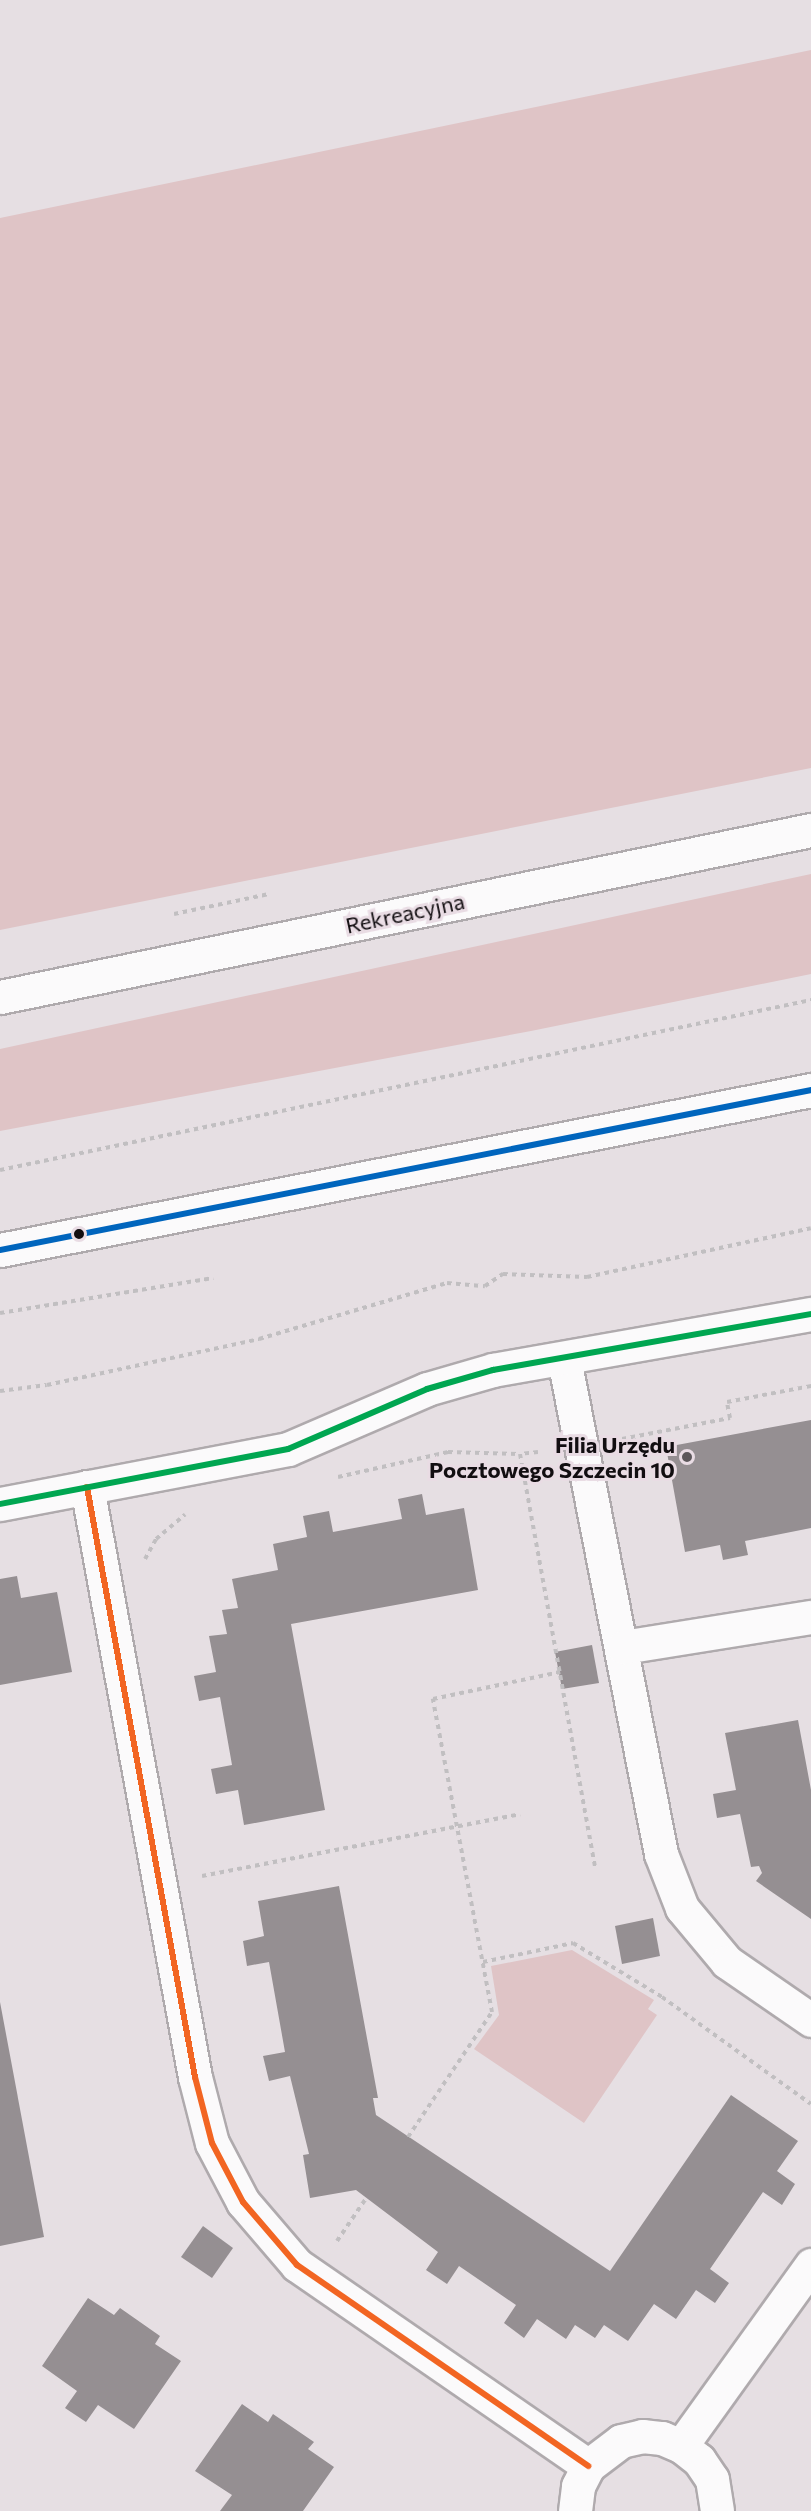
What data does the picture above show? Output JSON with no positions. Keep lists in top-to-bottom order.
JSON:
{
  "streets": {
    "street": ["Rekreacyjna"]
  },
  "places": ["Filia Urzędu Pocztowego Szczecin 10"]
}
